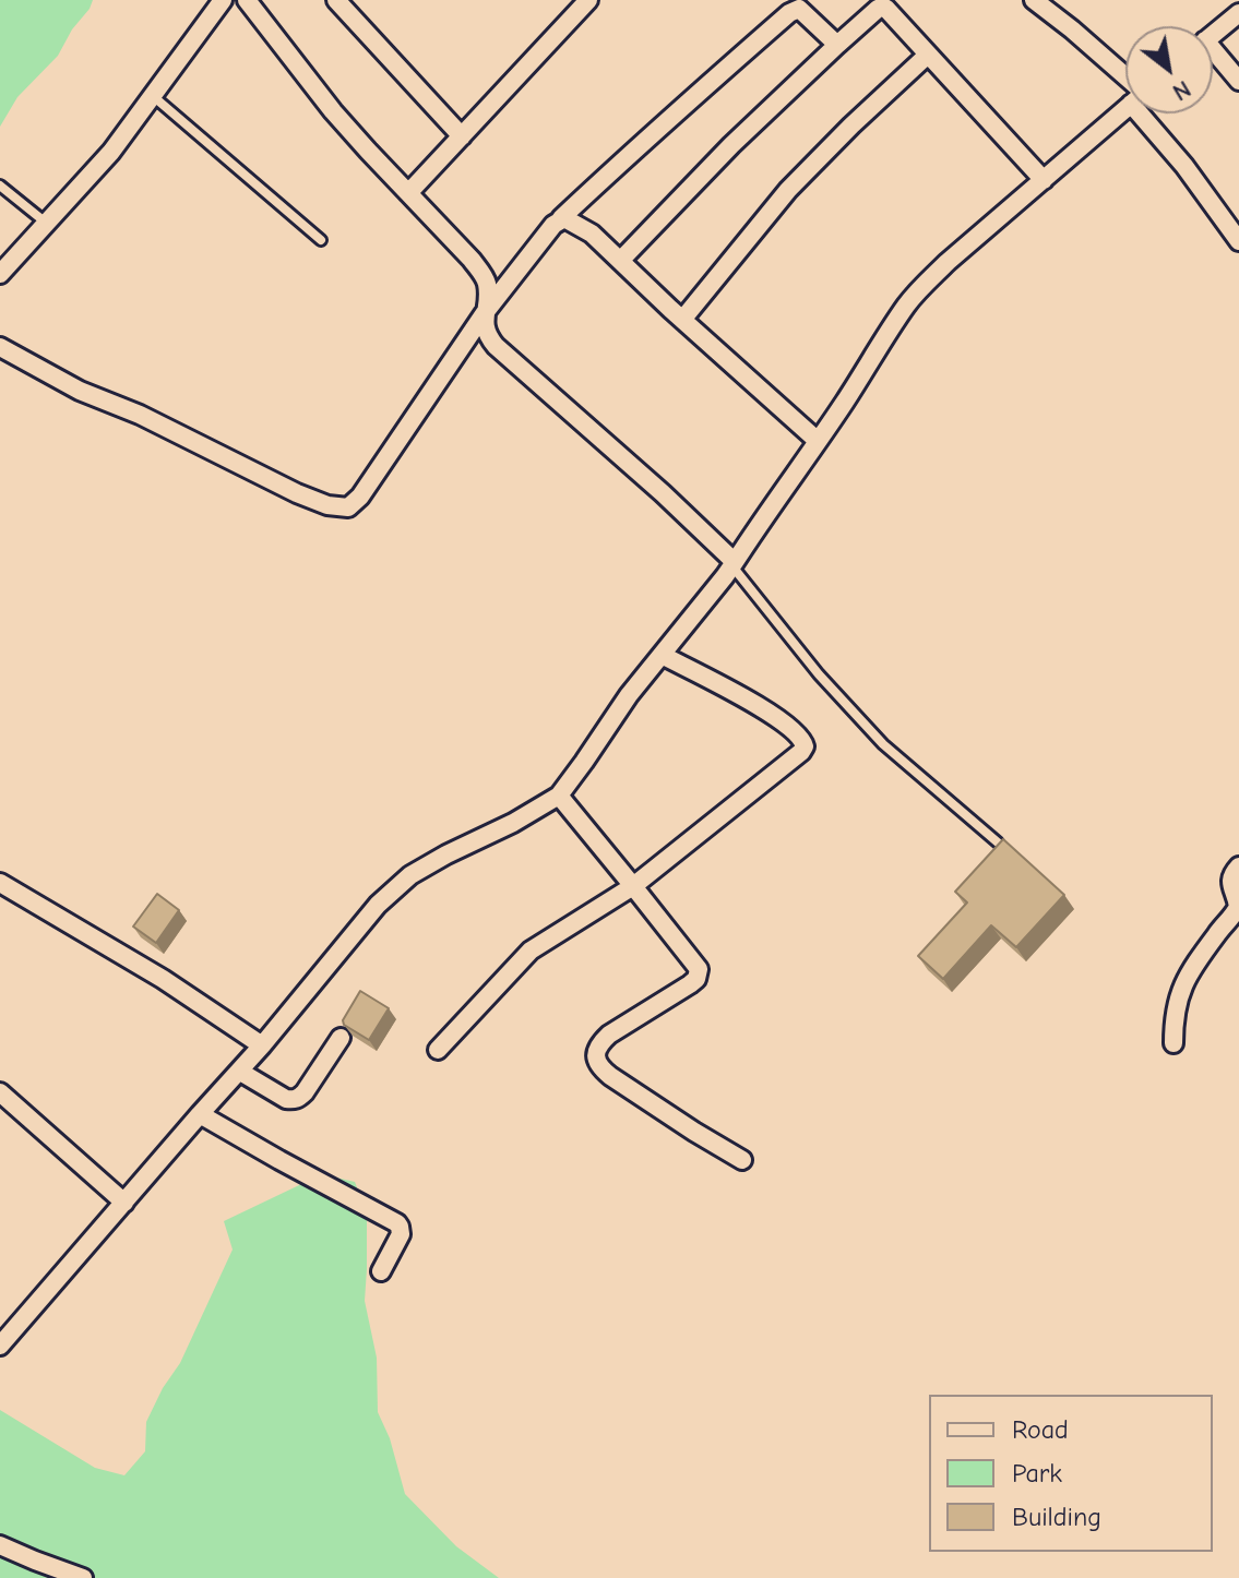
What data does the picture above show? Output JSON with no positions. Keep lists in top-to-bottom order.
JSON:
{
  "legend": ["Road", "Park", "Building"],
  "north": "bottom right"
}
